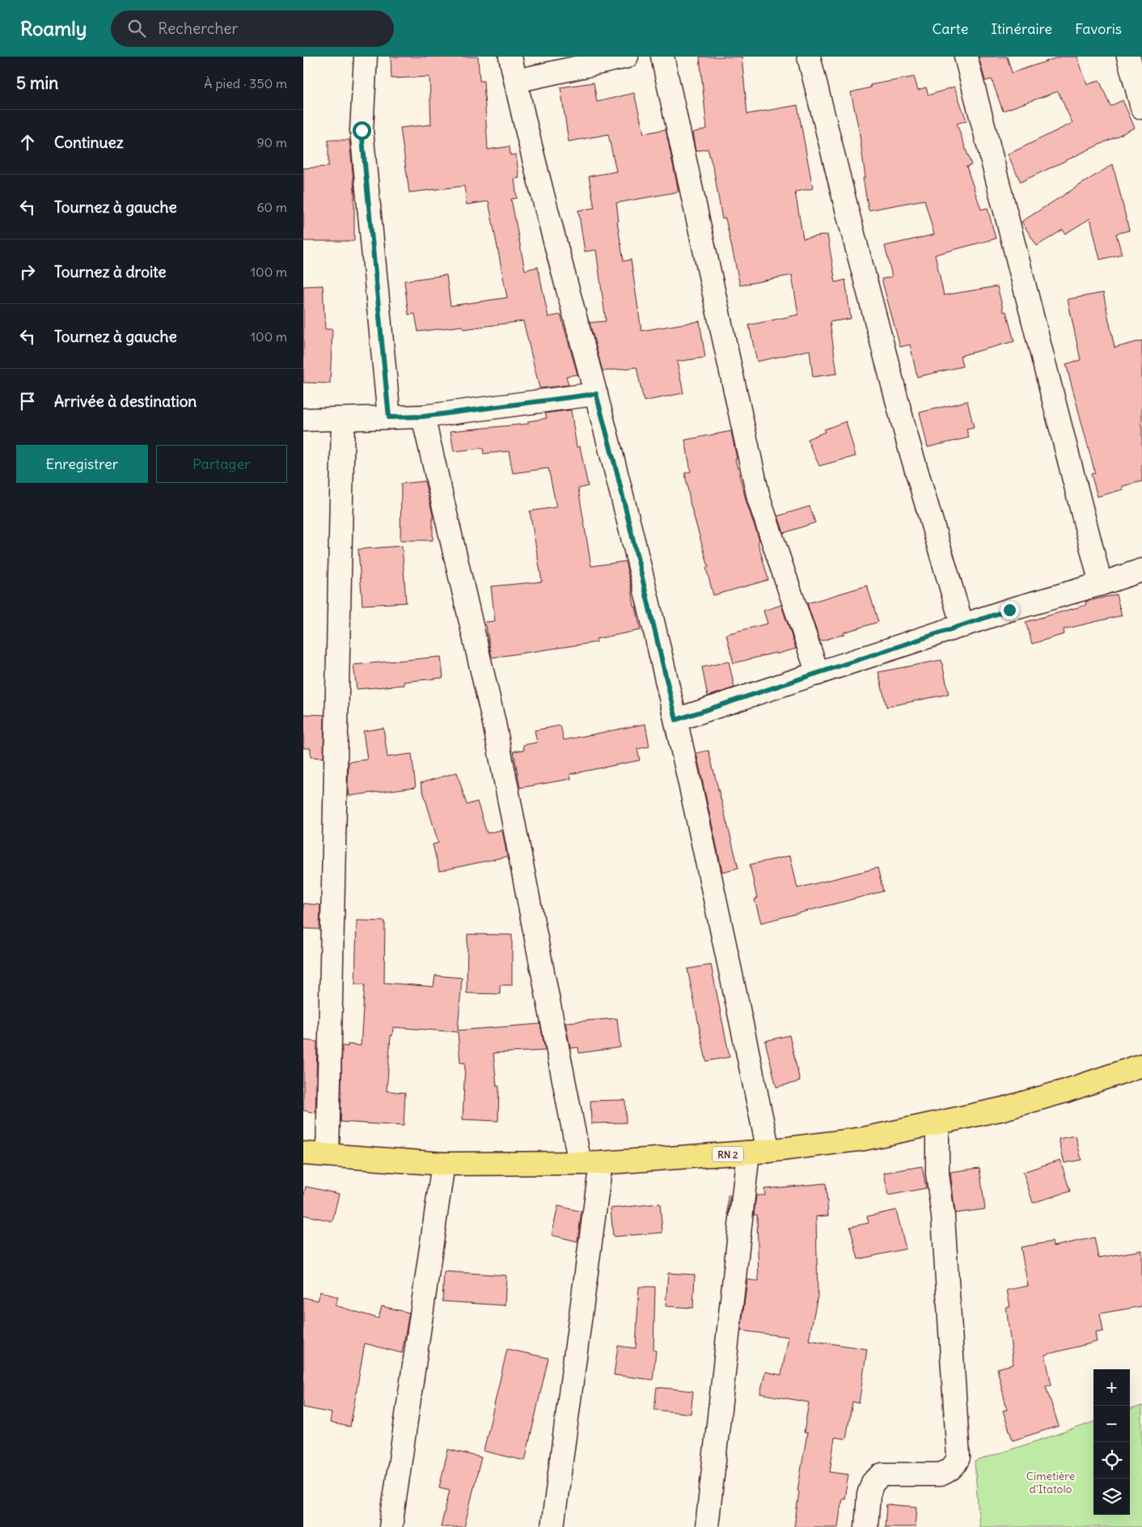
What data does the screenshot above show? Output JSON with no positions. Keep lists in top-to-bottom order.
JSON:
{
  "streets": {
    "highway": ["RN 2"]
  },
  "parks": ["Cimetière d'Itatolo"],
  "page": {
    "header": "Roamly",
    "search": "Rechercher",
    "nav": ["Carte", "Itinéraire", "Favoris"],
    "heading": ["5 min", "À pied · 350 m"],
    "list": [
      ["Continuez", "90 m"],
      ["Tournez à gauche", "60 m"],
      ["Tournez à droite", "100 m"],
      ["Tournez à gauche", "100 m"],
      "Arrivée à destination"
    ],
    "buttons": ["Enregistrer", "Partager"],
    "map_buttons": ["+", "−"]
  }
}
